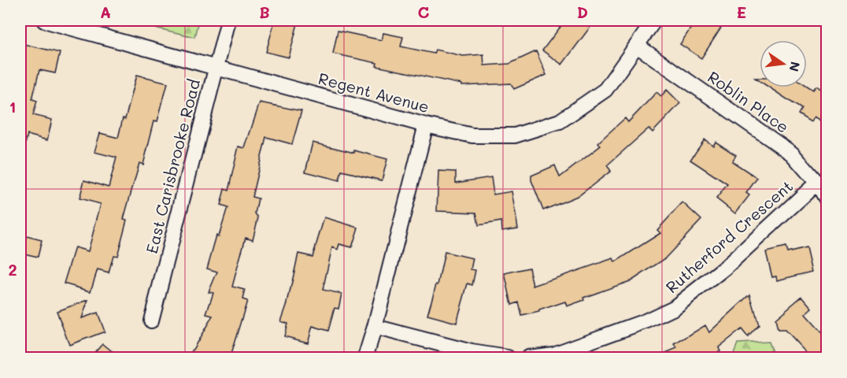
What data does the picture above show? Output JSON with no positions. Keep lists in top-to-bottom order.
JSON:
{
  "streets": {
    "street": [
      "Regent Avenue",
      "Roblin Place",
      "East Carisbrooke Road",
      "Rutherford Crescent"
    ]
  },
  "crossings": [
    ["Regent Avenue", "Roblin Place"],
    ["Regent Avenue", "East Carisbrooke Road"],
    ["Roblin Place", "Rutherford Crescent"]
  ],
  "north": "right",
  "grid": {
    "columns": [
      "A",
      "B",
      "C",
      "D",
      "E"
    ],
    "rows": ["1", "2"]
  }
}
